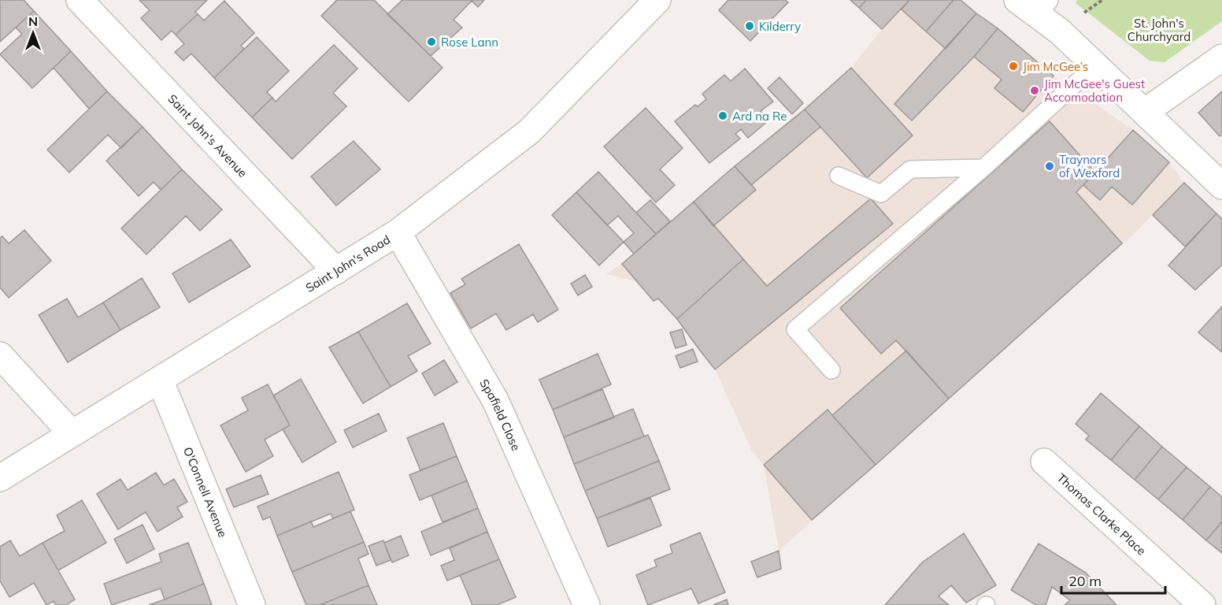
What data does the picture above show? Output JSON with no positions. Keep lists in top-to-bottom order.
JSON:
{
  "streets": {
    "street": [
      "Saint John's Avenue",
      "Saint John's Road",
      "Spafield Close",
      "O'Connell Avenue",
      "Thomas Clarke Place"
    ]
  },
  "crossings": [
    ["Saint John's Avenue", "Saint John's Road"],
    ["Saint John's Road", "Spafield Close"],
    ["Saint John's Road", "O'Connell Avenue"]
  ],
  "parks": ["St. John's Churchyard"],
  "places": [
    "Kilderry",
    "Rose Lann",
    "Jim McGee’s",
    "Jim McGee's Guest Accomodation",
    "Ard na Re",
    "Traynors of Wexford"
  ],
  "scale_bar": "20 m",
  "north": "top"
}
